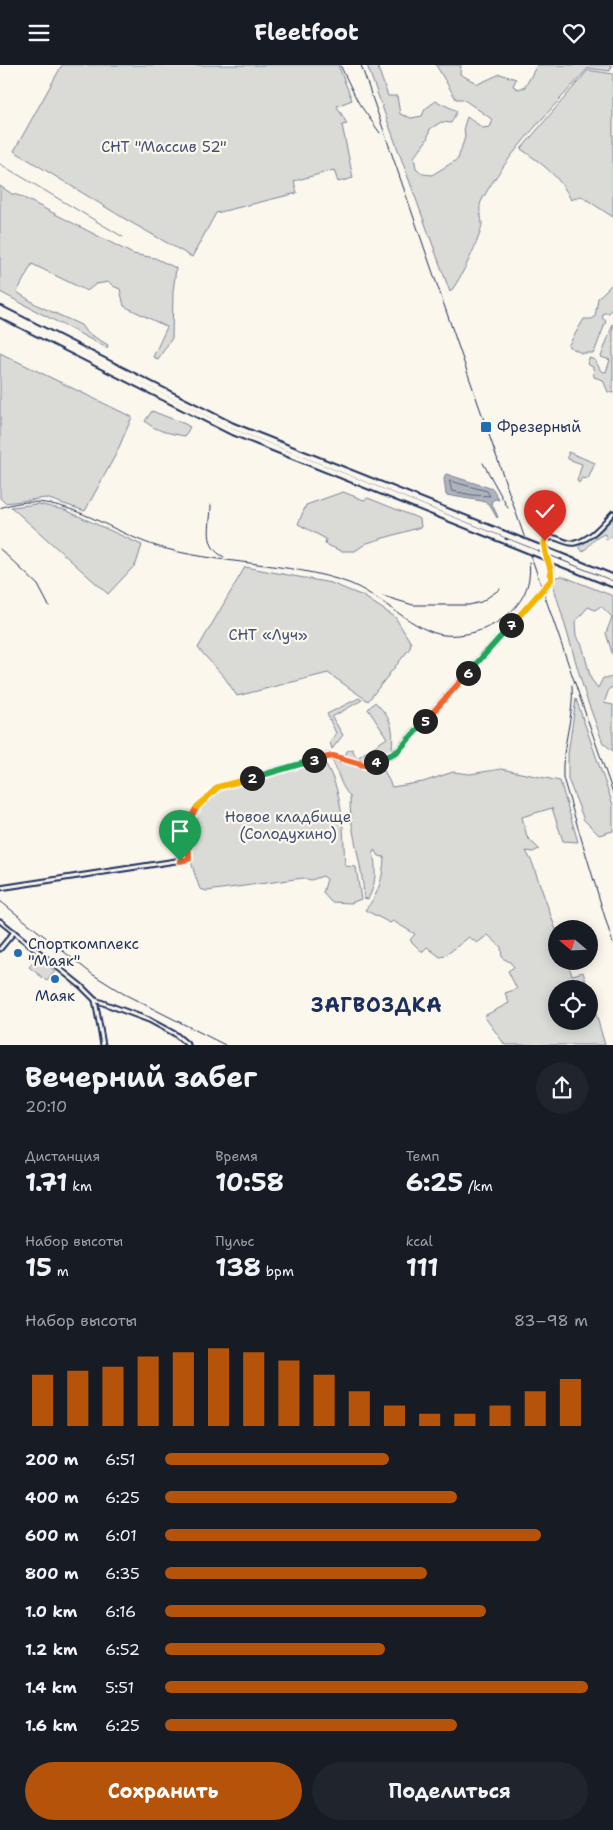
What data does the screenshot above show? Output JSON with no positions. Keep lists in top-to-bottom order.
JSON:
{
  "districts": ["ЗАГВОЗДКА"],
  "parks": ["СНТ \"Массив 52\"", "СНТ «Луч»", "Новое кладбище (Солодухино)"],
  "places": {
    "transit": ["Фрезерный"],
    "other": ["Спорткомплекс \"Маяк\"", "Маяк"]
  },
  "north": "left",
  "page": {
    "header": "Fleetfoot",
    "pins": [
      "7",
      "6",
      "5",
      "3",
      "4",
      "2"
    ],
    "heading": ["Вечерний забег", "20:10"],
    "stats": [
      ["Дистанция", "1.71 km"],
      ["Время", "10:58"],
      ["Темп", "6:25 /km"],
      ["Набор высоты", "15 m"],
      ["Пульс", "138 bpm"],
      ["kcal", "111"]
    ],
    "chart": ["Набор высоты", "83–98 m"],
    "list": [
      {
        "name": "200 m",
        "note": "6:51"
      },
      {
        "name": "400 m",
        "note": "6:25"
      },
      {
        "name": "600 m",
        "note": "6:01"
      },
      {
        "name": "800 m",
        "note": "6:35"
      },
      {
        "name": "1.0 km",
        "note": "6:16"
      },
      {
        "name": "1.2 km",
        "note": "6:52"
      },
      {
        "name": "1.4 km",
        "note": "5:51"
      },
      {
        "name": "1.6 km",
        "note": "6:25"
      }
    ],
    "buttons": ["Сохранить", "Поделиться"]
  }
}
